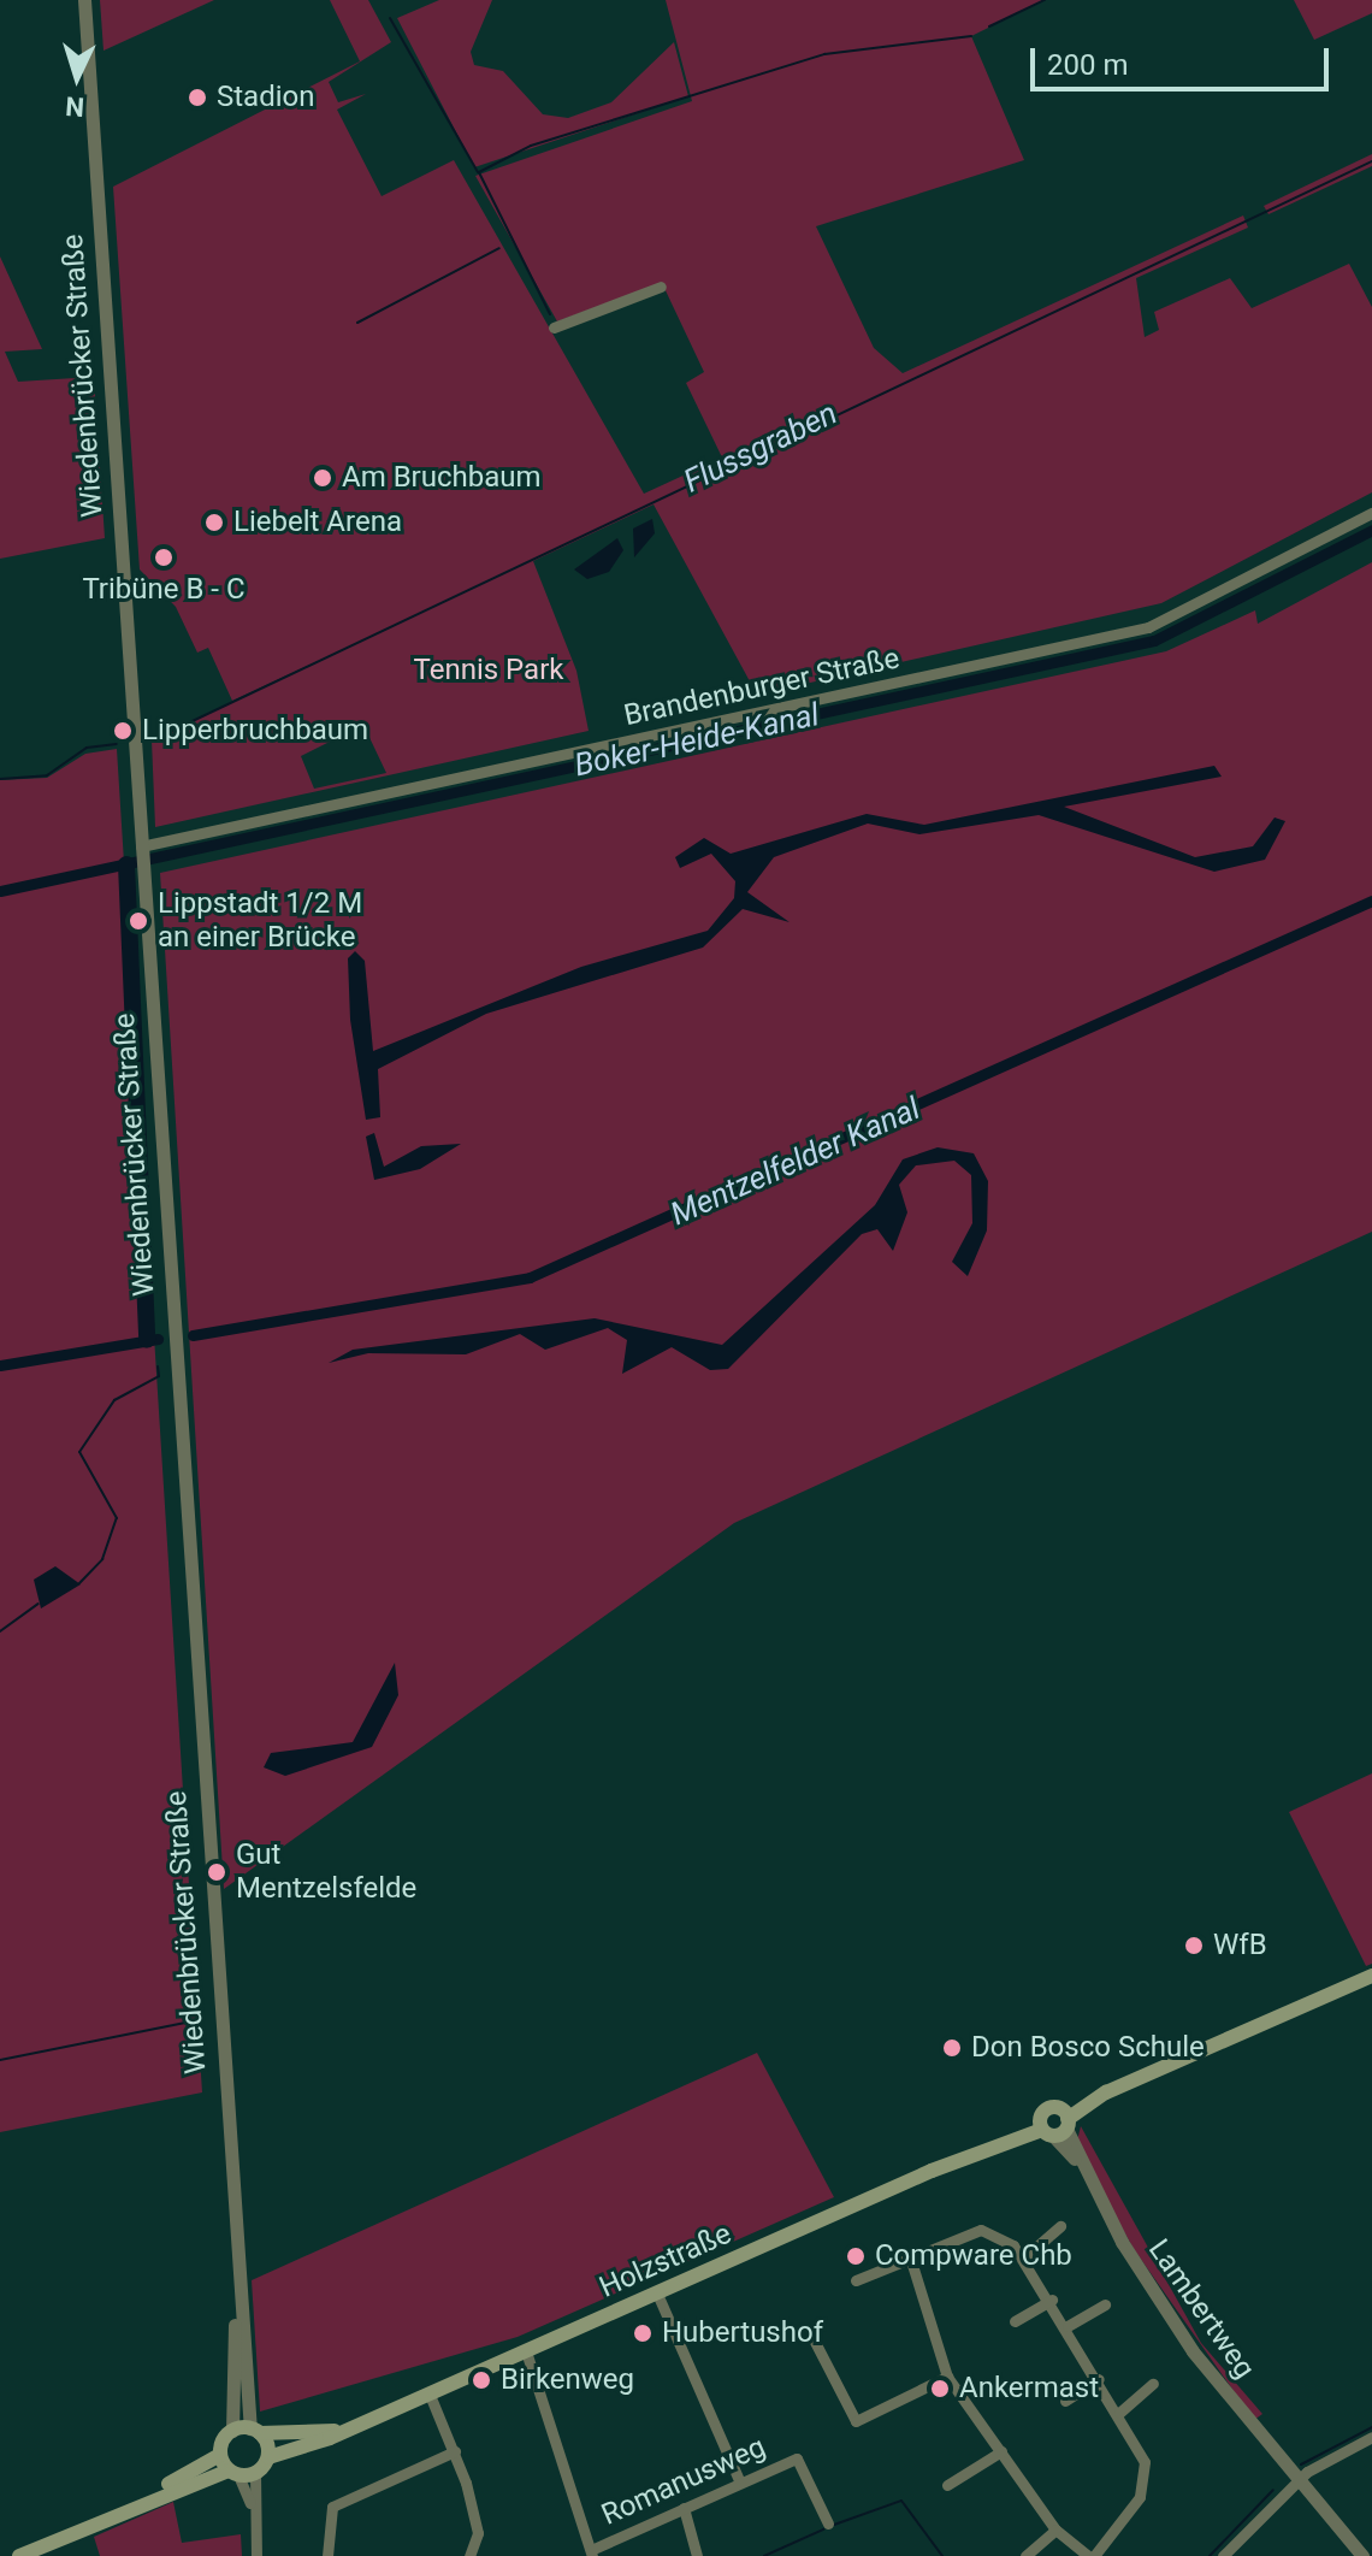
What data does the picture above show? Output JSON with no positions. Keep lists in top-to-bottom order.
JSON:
{
  "streets": {
    "main road": ["Wiedenbrücker Straße", "Holzstraße"],
    "street": ["Brandenburger Straße", "Lambertweg", "Romanusweg"]
  },
  "crossings": [
    ["Wiedenbrücker Straße", "Brandenburger Straße"],
    ["Wiedenbrücker Straße", "Holzstraße"],
    ["Holzstraße", "Lambertweg"]
  ],
  "water": ["Flussgraben", "Boker-Heide-Kanal", "Mentzelfelder Kanal"],
  "parks": ["Tennis Park"],
  "places": [
    "Stadion",
    "Am Bruchbaum",
    "Liebelt Arena",
    "Tribüne B - C",
    "Lipperbruchbaum",
    "Lippstadt 1/2 M an einer Brücke",
    "Gut Mentzelsfelde",
    "WfB",
    "Don Bosco Schule",
    "Compware Chb",
    "Hubertushof",
    "Birkenweg",
    "Ankermast"
  ],
  "scale_bar": "200 m",
  "north": "bottom"
}
